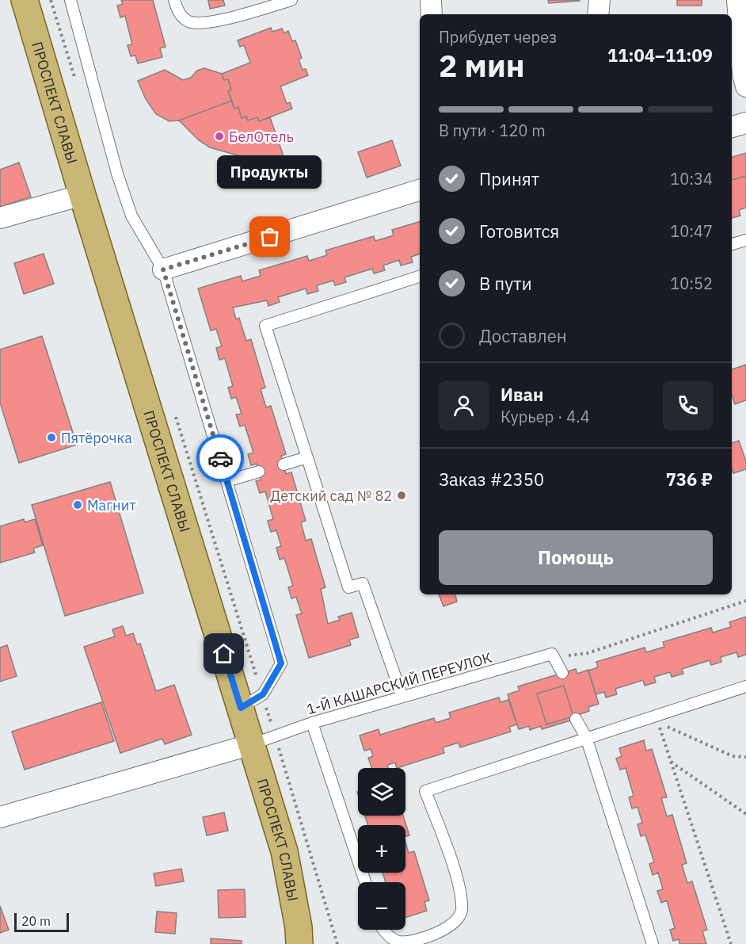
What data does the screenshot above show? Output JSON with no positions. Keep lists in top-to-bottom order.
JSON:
{
  "streets": {
    "main road": ["ПРОСПЕКТ СЛАВЫ"],
    "lane": ["1-Й КАШАРСКИЙ ПЕРЕУЛОК"]
  },
  "crossings": [
    ["ПРОСПЕКТ СЛАВЫ", "1-Й КАШАРСКИЙ ПЕРЕУЛОК"]
  ],
  "places": [
    "БелОтель",
    "Продукты",
    "Пятёрочка",
    "Детский сад № 82",
    "Магнит"
  ],
  "scale_bar": "20 m",
  "page": {
    "heading": ["2 мин", "Прибудет через", "11:04–11:09"],
    "panel": [
      "Иван",
      "Курьер · 4.4",
      "Заказ #2350",
      "736 ₽"
    ],
    "bar": "В пути · 120 m",
    "list": [
      ["Принят", "10:34"],
      ["Готовится", "10:47"],
      ["В пути", "10:52"],
      "Доставлен"
    ],
    "bubble": "Продукты",
    "buttons": "Помощь",
    "map_buttons": ["+", "−"],
    "scale": "20 m"
  }
}
